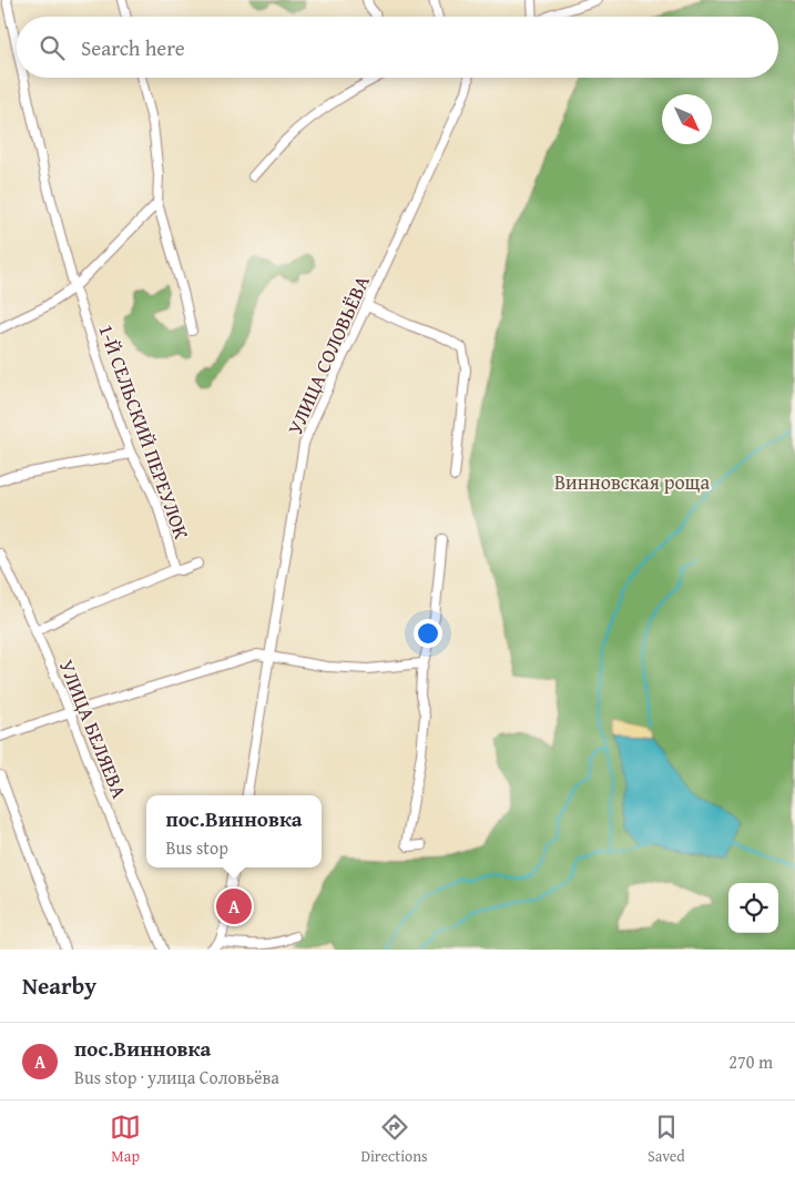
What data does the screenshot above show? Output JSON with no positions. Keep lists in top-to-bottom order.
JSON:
{
  "streets": {
    "street": ["УЛИЦА СОЛОВЬЁВА", "1-Й СЕЛЬСКИЙ ПЕРЕУЛОК", "УЛИЦА БЕЛЯЕВА"]
  },
  "crossings": [
    ["1-Й СЕЛЬСКИЙ ПЕРЕУЛОК", "УЛИЦА БЕЛЯЕВА"]
  ],
  "parks": ["Винновская роща"],
  "north": "bottom right",
  "page": {
    "search": "Search here",
    "popup": ["пос.Винновка", "Bus stop"],
    "pins": "A",
    "heading": "Nearby",
    "list": [
      {
        "mark": "A",
        "name": "пос.Винновка",
        "note": "Bus stop · улица Соловьёва",
        "value": "270 m"
      }
    ],
    "nav": ["Map", "Directions", "Saved"]
  }
}
